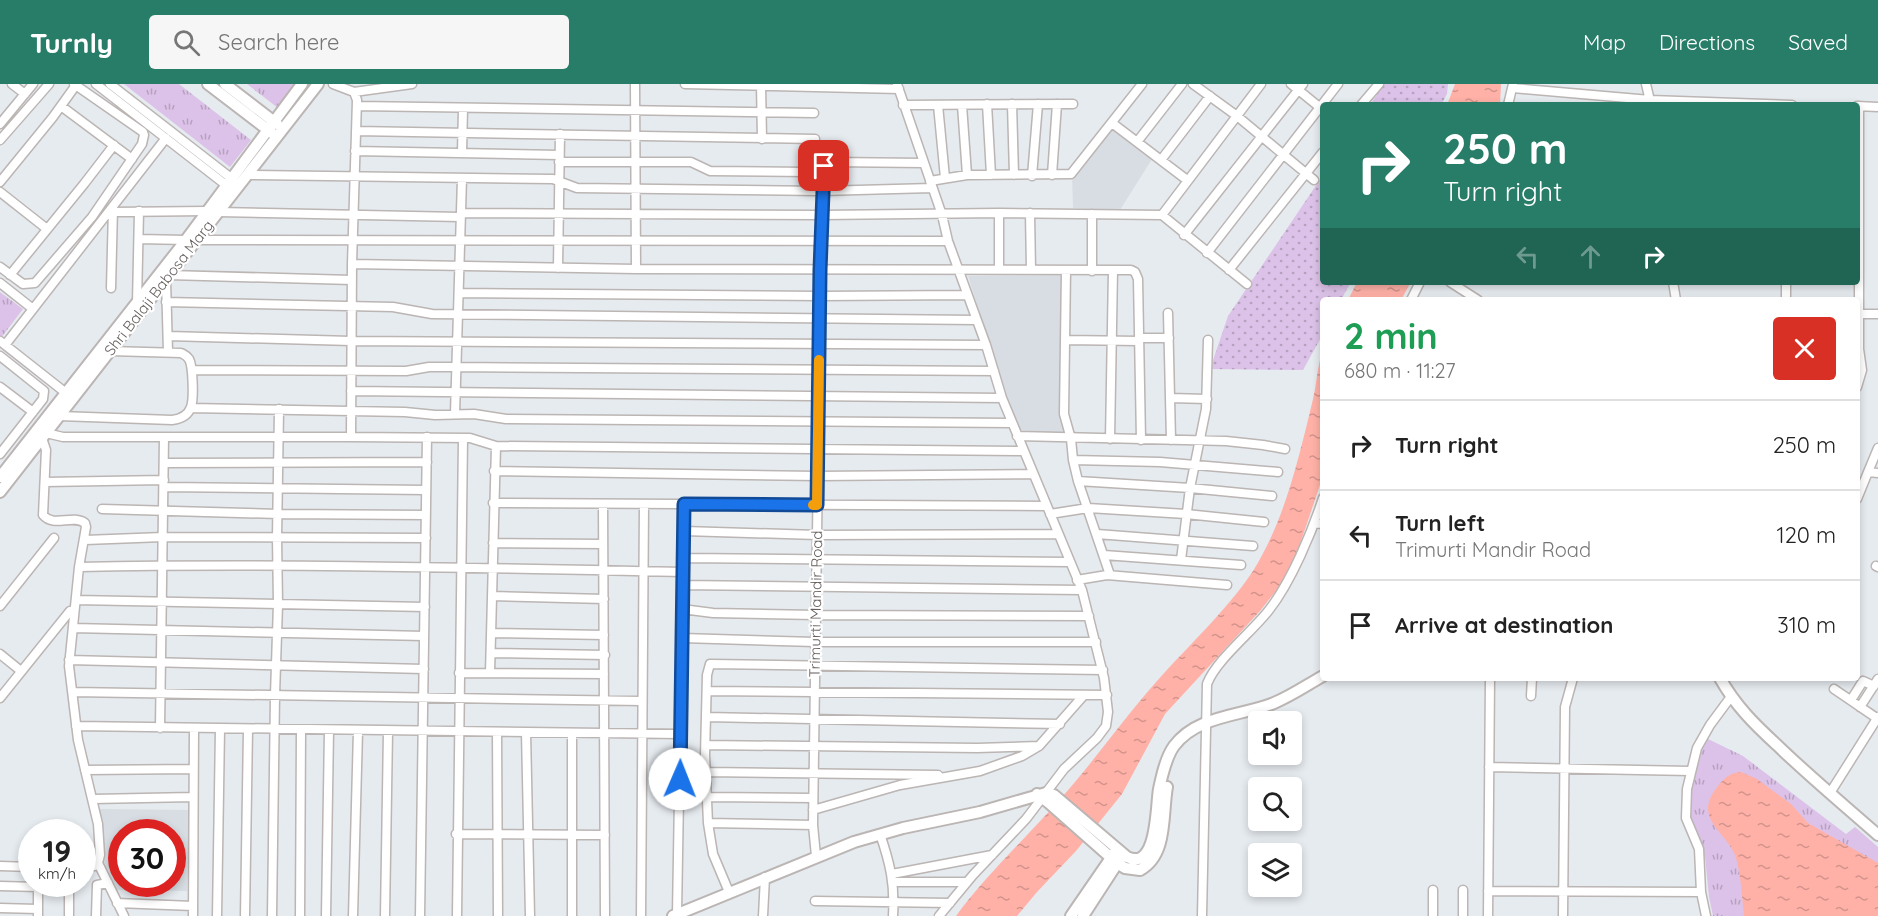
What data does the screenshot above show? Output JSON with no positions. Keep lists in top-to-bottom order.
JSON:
{
  "streets": {
    "street": ["Shri Balaji Babosa Marg", "Trimurti Mandir Road"]
  },
  "page": {
    "header": "Turnly",
    "search": "Search here",
    "nav": ["Map", "Directions", "Saved"],
    "turn": ["250 m", "Turn right"],
    "heading": ["2 min", "680 m · 11:27"],
    "list": [
      {
        "name": "Turn right",
        "value": "250 m"
      },
      {
        "name": "Turn left",
        "note": "Trimurti Mandir Road",
        "value": "120 m"
      },
      {
        "name": "Arrive at destination",
        "value": "310 m"
      }
    ],
    "speed": "19 km/h",
    "limit": "30"
  }
}
